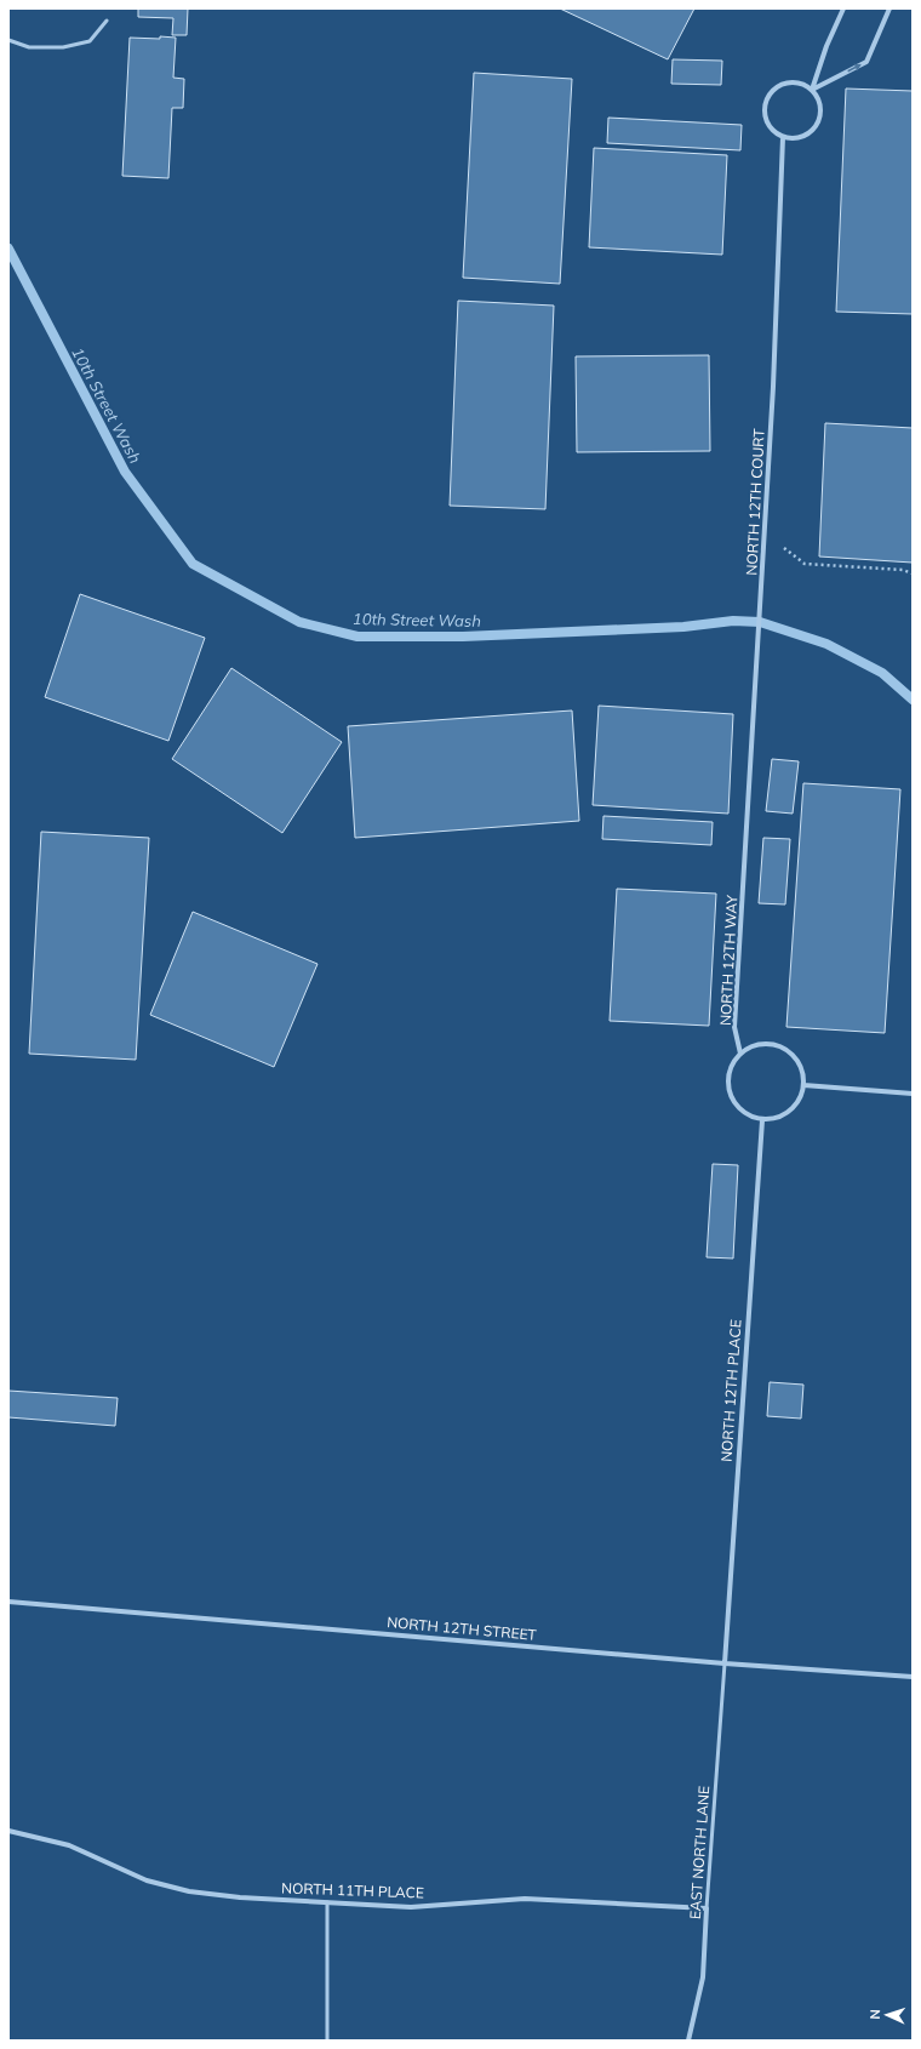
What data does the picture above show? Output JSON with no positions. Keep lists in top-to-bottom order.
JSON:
{
  "streets": {
    "street": [
      "NORTH 12TH COURT",
      "NORTH 12TH WAY",
      "NORTH 12TH PLACE",
      "NORTH 12TH STREET",
      "EAST NORTH LANE",
      "NORTH 11TH PLACE"
    ]
  },
  "crossings": [
    ["NORTH 12TH COURT", "NORTH 12TH WAY"],
    ["NORTH 12TH WAY", "NORTH 12TH PLACE"],
    ["NORTH 12TH PLACE", "NORTH 12TH STREET"],
    ["NORTH 12TH PLACE", "EAST NORTH LANE"],
    ["NORTH 12TH STREET", "EAST NORTH LANE"],
    ["EAST NORTH LANE", "NORTH 11TH PLACE"]
  ],
  "water": ["10th Street Wash"],
  "north": "left"
}
